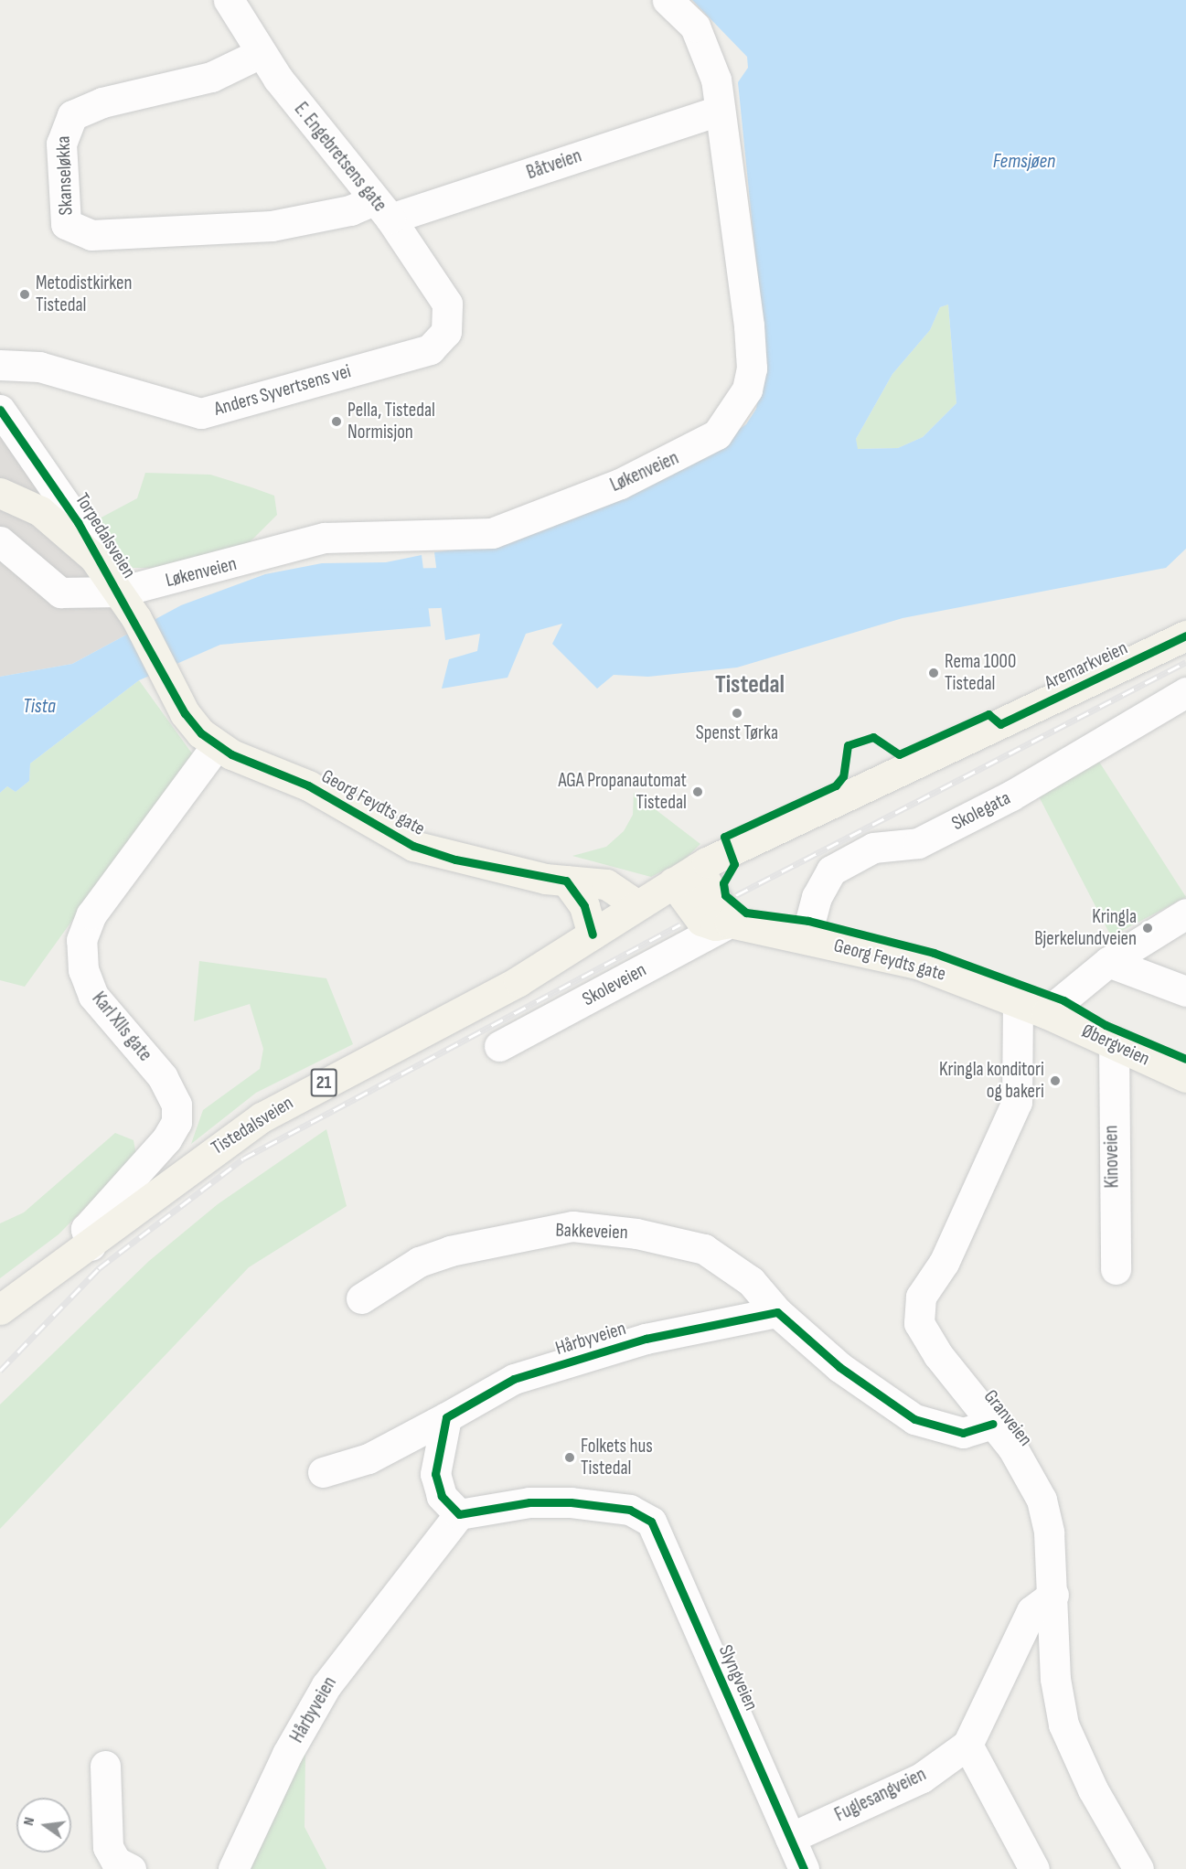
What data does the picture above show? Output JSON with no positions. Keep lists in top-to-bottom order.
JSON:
{
  "streets": {
    "main road": [
      "Torpedalsveien",
      "Aremarkveien",
      "Georg Feydts gate",
      "Øbergveien",
      "21",
      "Tistedalsveien"
    ],
    "street": [
      "E. Engebretsens gate",
      "Båtveien",
      "Skanseløkka",
      "Anders Syvertsens vei",
      "Løkenveien",
      "Skolegata",
      "Skoleveien",
      "Karl XIIs gate",
      "Kinoveien",
      "Bakkeveien",
      "Hårbyveien",
      "Granveien",
      "Slyngveien",
      "Fuglesangveien"
    ]
  },
  "crossings": [
    ["E. Engebretsens gate", "Båtveien"],
    ["E. Engebretsens gate", "Skanseløkka"],
    ["E. Engebretsens gate", "Anders Syvertsens vei"],
    ["Båtveien", "Skanseløkka"],
    ["Båtveien", "Løkenveien"],
    ["Løkenveien", "Torpedalsveien"],
    ["Torpedalsveien", "Georg Feydts gate"],
    ["Aremarkveien", "21"],
    ["Georg Feydts gate", "Skolegata"],
    ["Georg Feydts gate", "Skoleveien"],
    ["Georg Feydts gate", "Karl XIIs gate"],
    ["Georg Feydts gate", "Øbergveien"],
    ["Georg Feydts gate", "21"],
    ["Georg Feydts gate", "Tistedalsveien"],
    ["Georg Feydts gate", "Granveien"],
    ["Karl XIIs gate", "Tistedalsveien"],
    ["Øbergveien", "Kinoveien"],
    ["21", "Tistedalsveien"],
    ["Bakkeveien", "Hårbyveien"],
    ["Hårbyveien", "Slyngveien"],
    ["Granveien", "Fuglesangveien"],
    ["Slyngveien", "Fuglesangveien"]
  ],
  "districts": ["Tistedal"],
  "water": ["Femsjøen", "Tista"],
  "places": [
    "Metodistkirken Tistedal",
    "Pella, Tistedal Normisjon",
    "Rema 1000 Tistedal",
    "Spenst Tørka",
    "AGA Propanautomat Tistedal",
    "Kringla Bjerkelundveien",
    "Kringla konditori og bakeri",
    "Folkets hus Tistedal"
  ],
  "north": "left"
}
